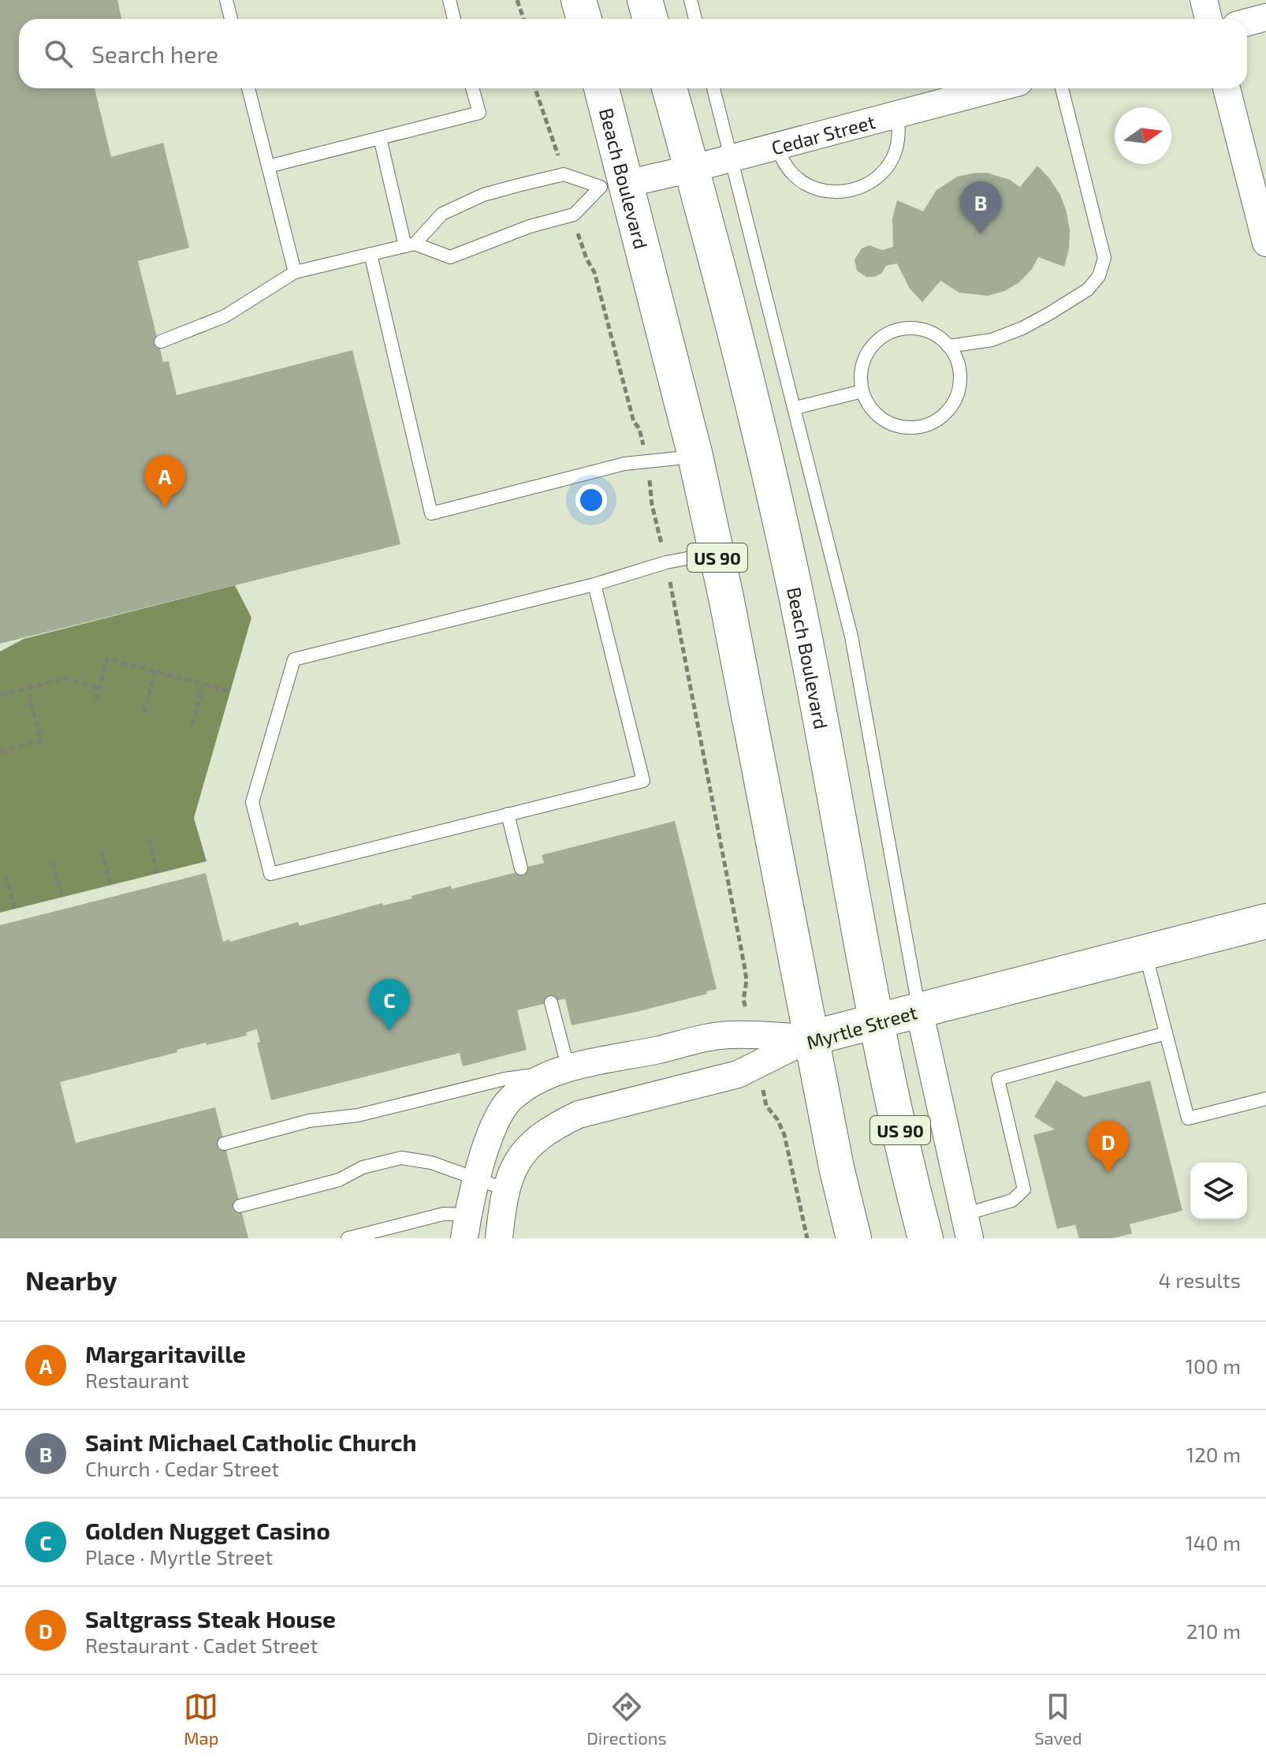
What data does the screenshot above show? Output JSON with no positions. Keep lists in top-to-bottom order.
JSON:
{
  "streets": {
    "main road": ["Beach Boulevard", "US 90", "Myrtle Street"],
    "street": ["Cedar Street"]
  },
  "crossings": [
    ["Cedar Street", "Beach Boulevard"],
    ["Beach Boulevard", "Myrtle Street"]
  ],
  "north": "right",
  "page": {
    "search": "Search here",
    "pins": [
      "B",
      "A",
      "C",
      "D"
    ],
    "heading": ["Nearby", "4 results"],
    "list": [
      {
        "mark": "A",
        "name": "Margaritaville",
        "note": "Restaurant",
        "value": "100 m"
      },
      {
        "mark": "B",
        "name": "Saint Michael Catholic Church",
        "note": "Church · Cedar Street",
        "value": "120 m"
      },
      {
        "mark": "C",
        "name": "Golden Nugget Casino",
        "note": "Place · Myrtle Street",
        "value": "140 m"
      },
      {
        "mark": "D",
        "name": "Saltgrass Steak House",
        "note": "Restaurant · Cadet Street",
        "value": "210 m"
      }
    ],
    "nav": ["Map", "Directions", "Saved"]
  }
}
